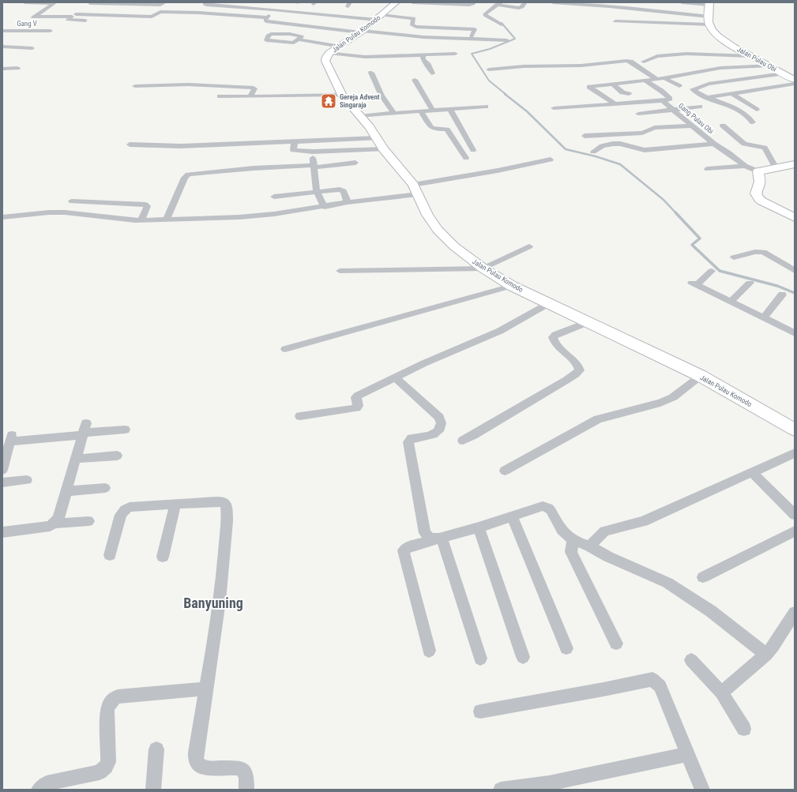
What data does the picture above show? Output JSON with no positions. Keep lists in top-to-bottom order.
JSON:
{
  "streets": {
    "street": [
      "Gang V",
      "Jalan Pulau Komodo",
      "Jalan Pulau Obi",
      "Gang Pulau Obi"
    ]
  },
  "districts": ["Banyuning"],
  "places": {
    "temple": ["Gereja Advent Singaraja"]
  }
}
